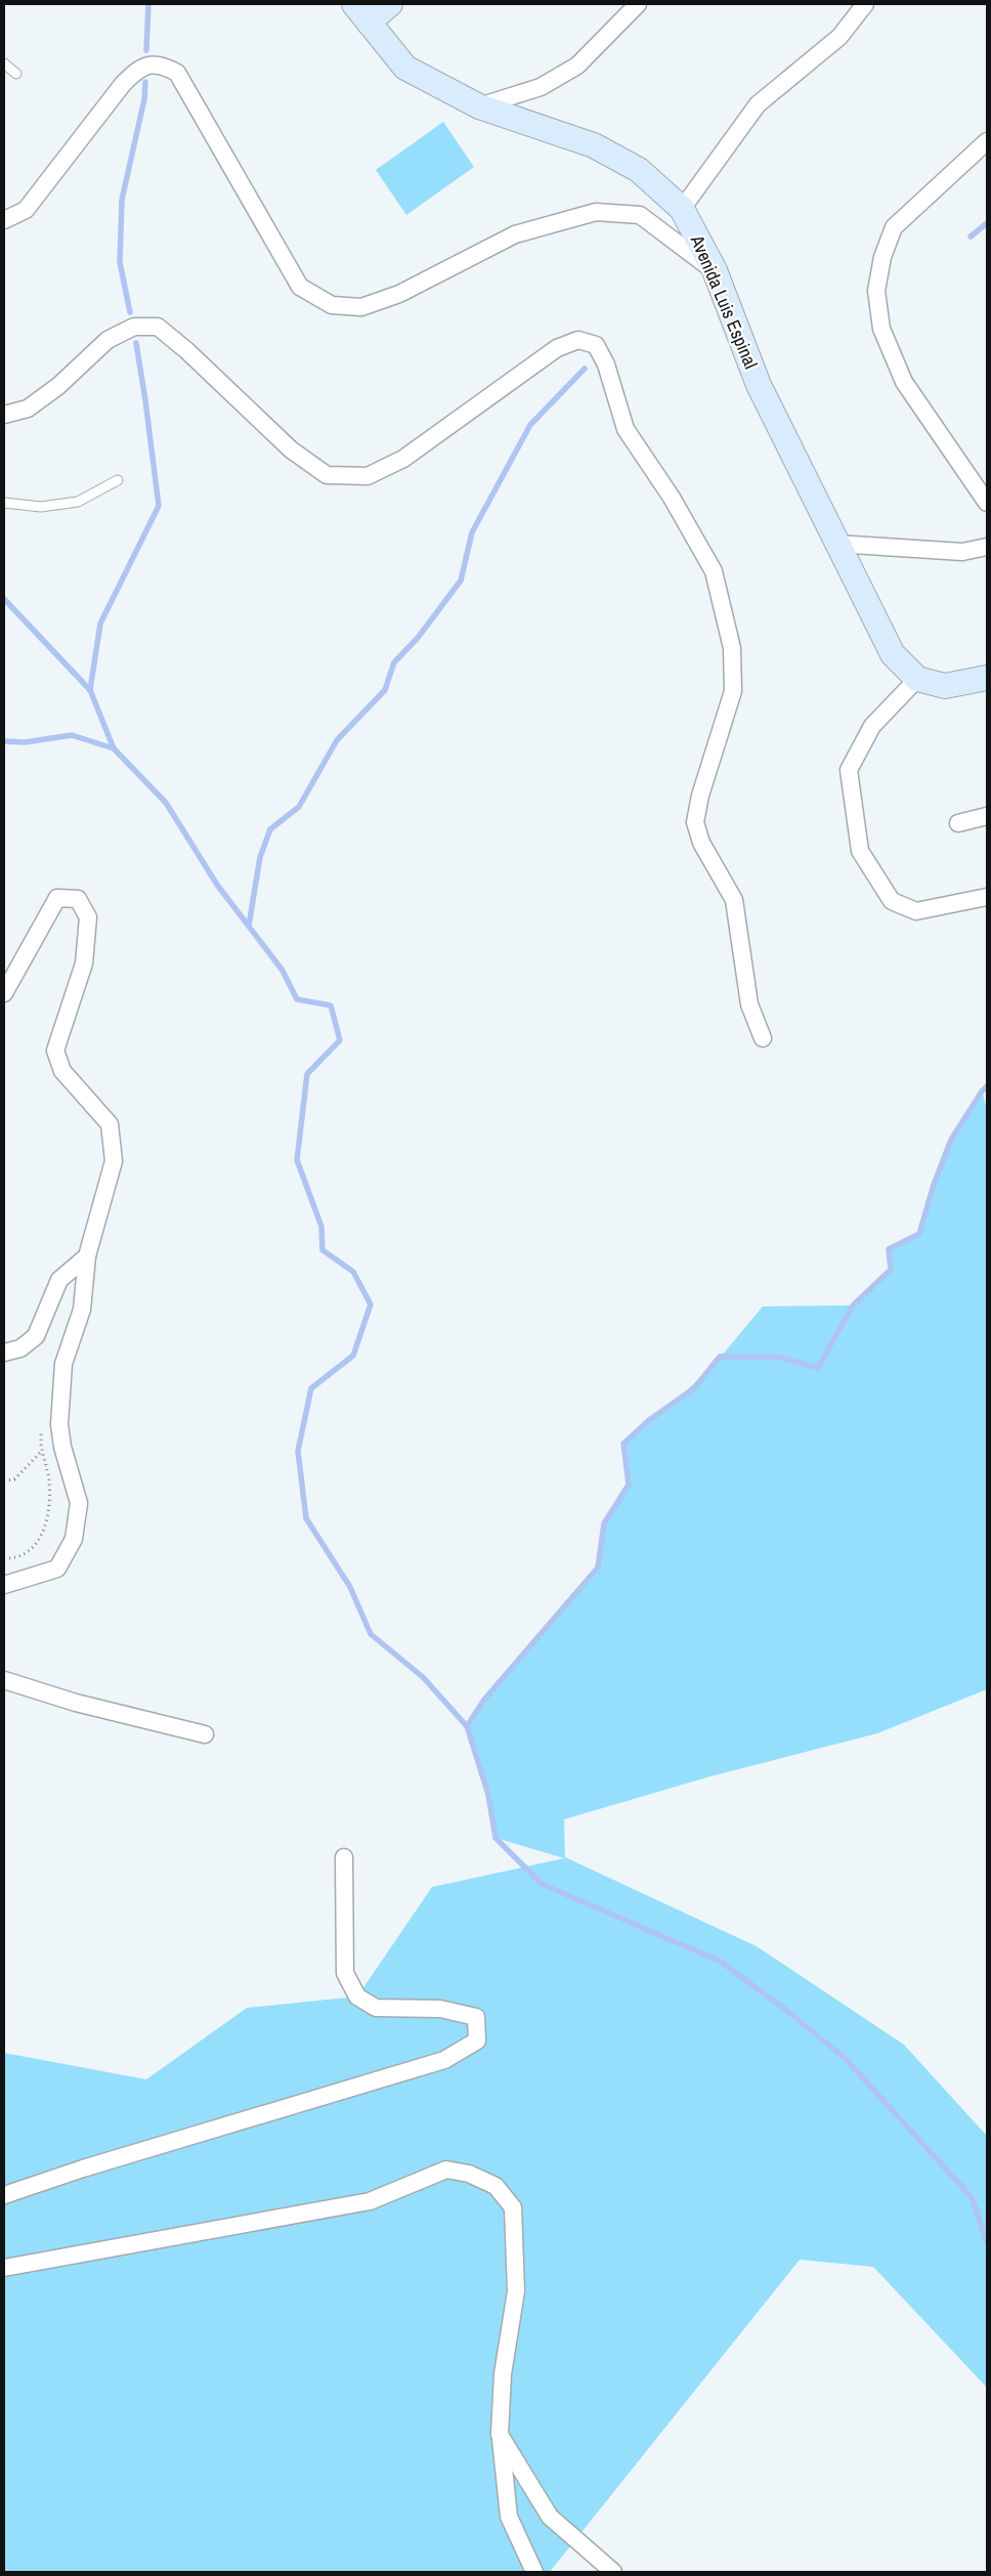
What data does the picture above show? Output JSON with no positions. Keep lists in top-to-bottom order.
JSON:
{
  "streets": {
    "street": ["Avenida Luis Espinal"]
  }
}
